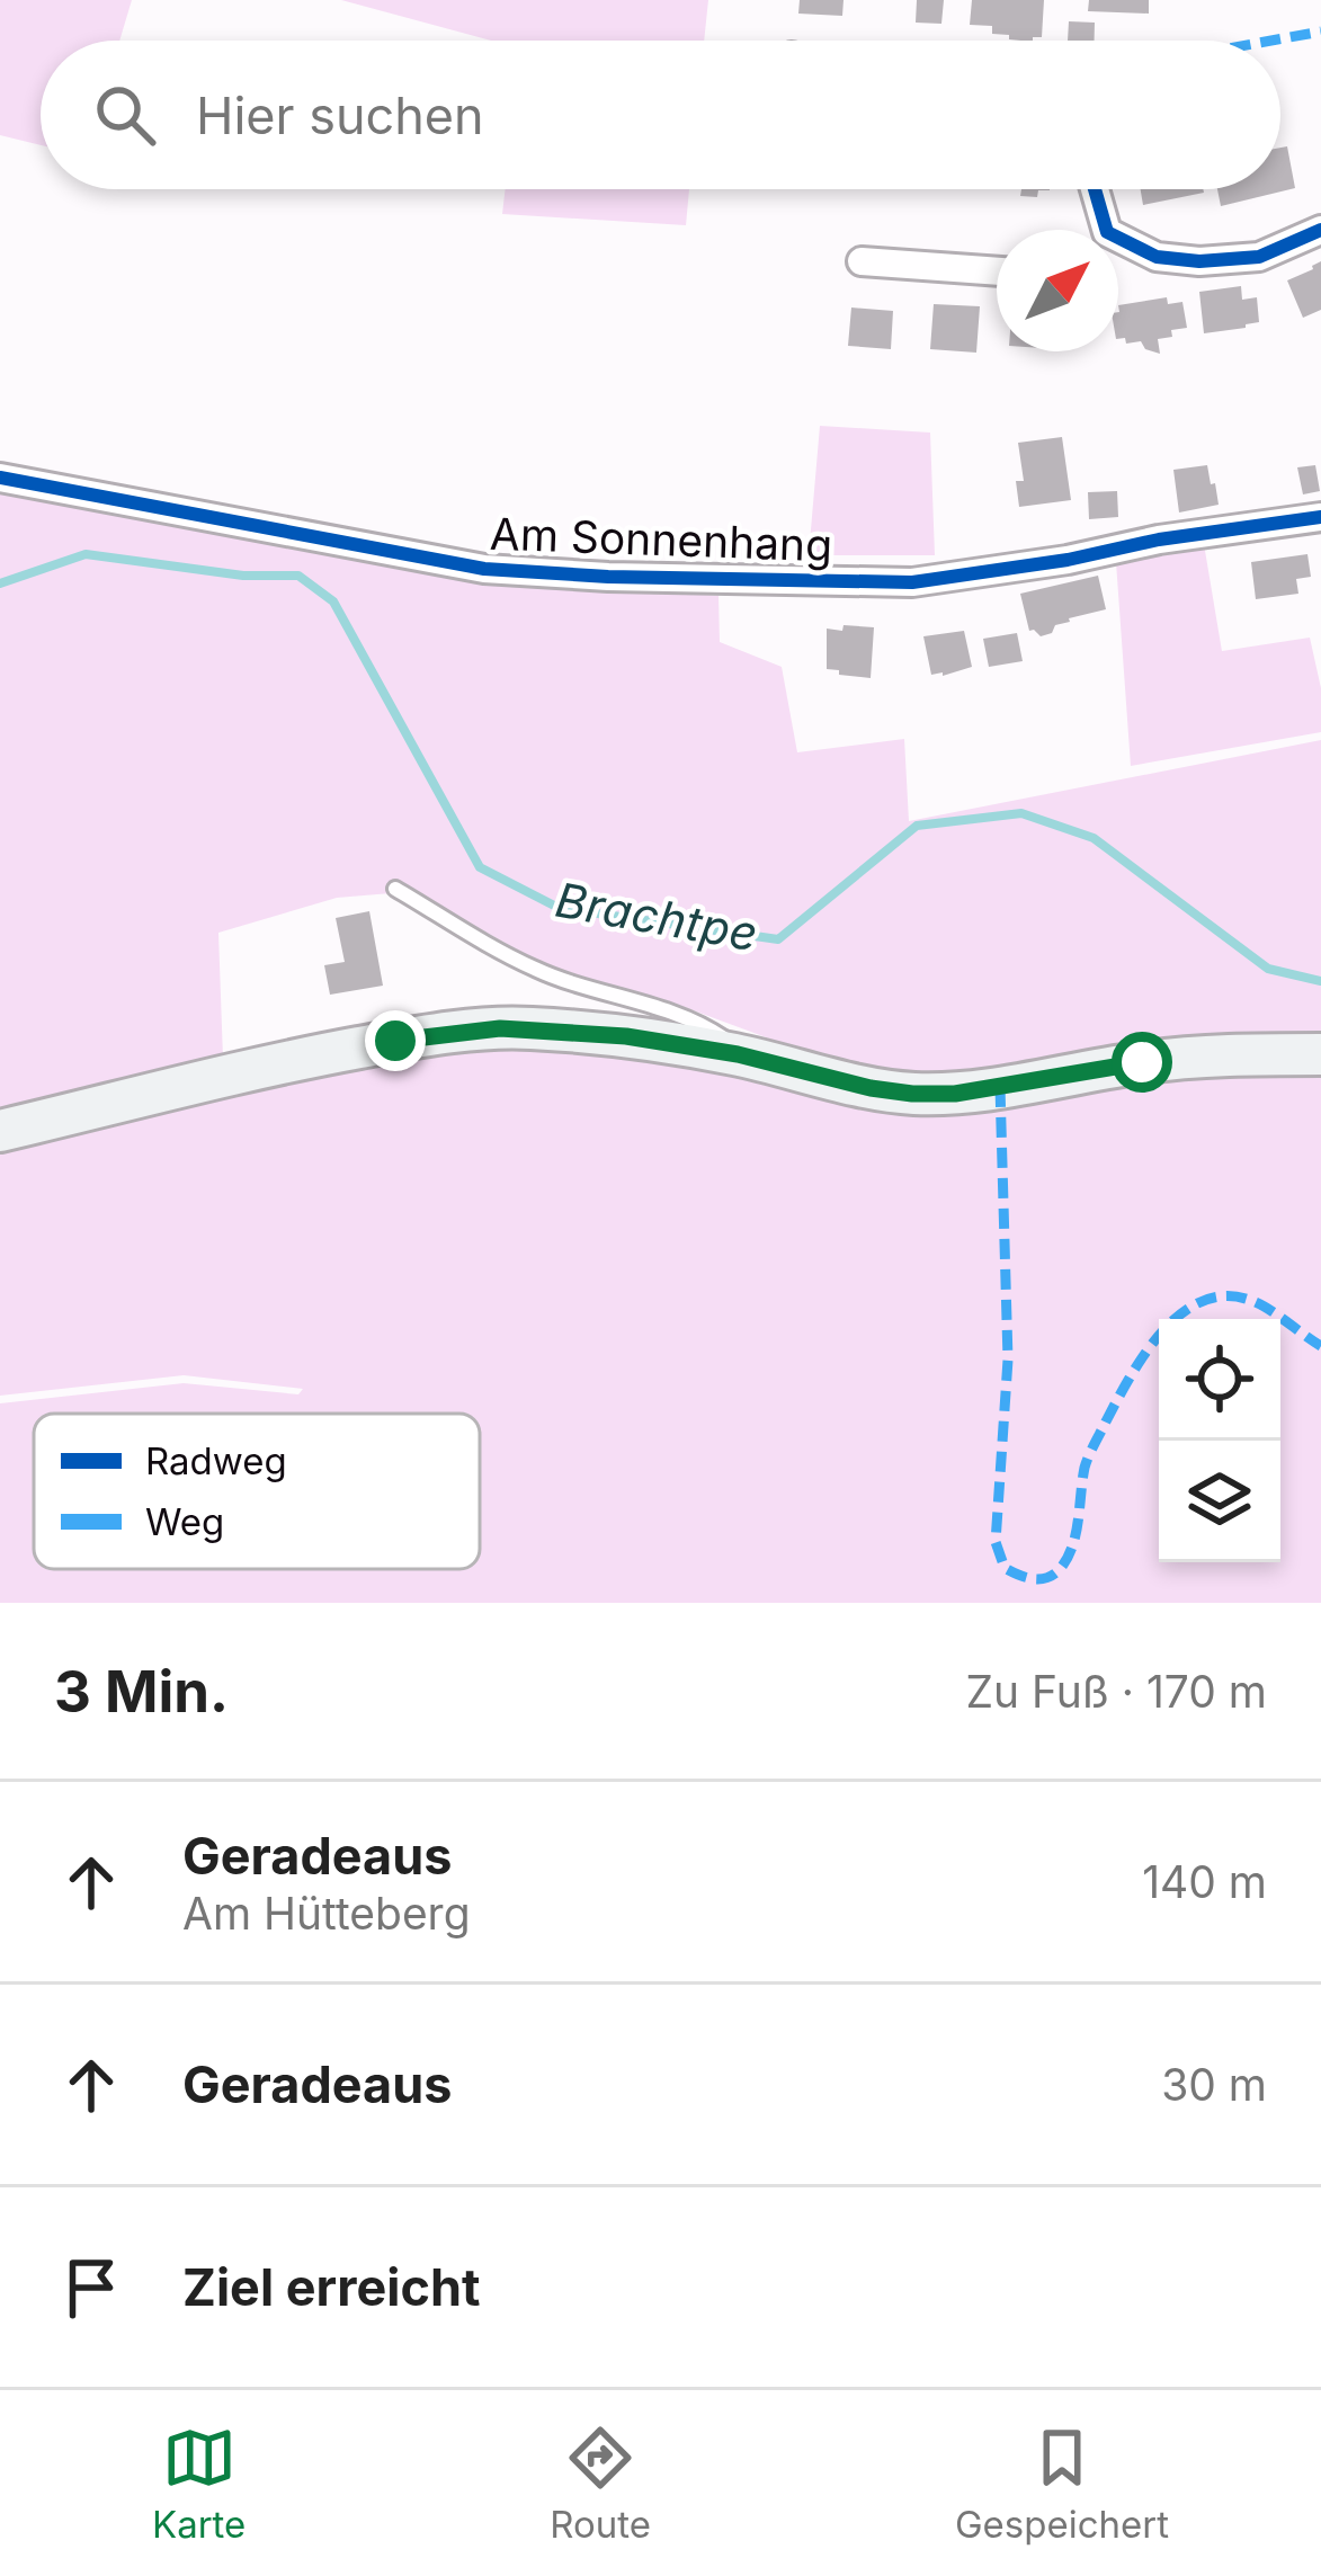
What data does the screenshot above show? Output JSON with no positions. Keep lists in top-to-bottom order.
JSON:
{
  "streets": {
    "street": ["Am Sonnenhang"]
  },
  "water": ["Brachtpe"],
  "legend": ["Radweg", "Weg"],
  "north": "top right",
  "page": {
    "search": "Hier suchen",
    "heading": ["3 Min.", "Zu Fuß · 170 m"],
    "list": [
      ["Geradeaus", "Am Hütteberg", "140 m"],
      ["Geradeaus", "30 m"],
      "Ziel erreicht"
    ],
    "nav": ["Karte", "Route", "Gespeichert"]
  }
}
